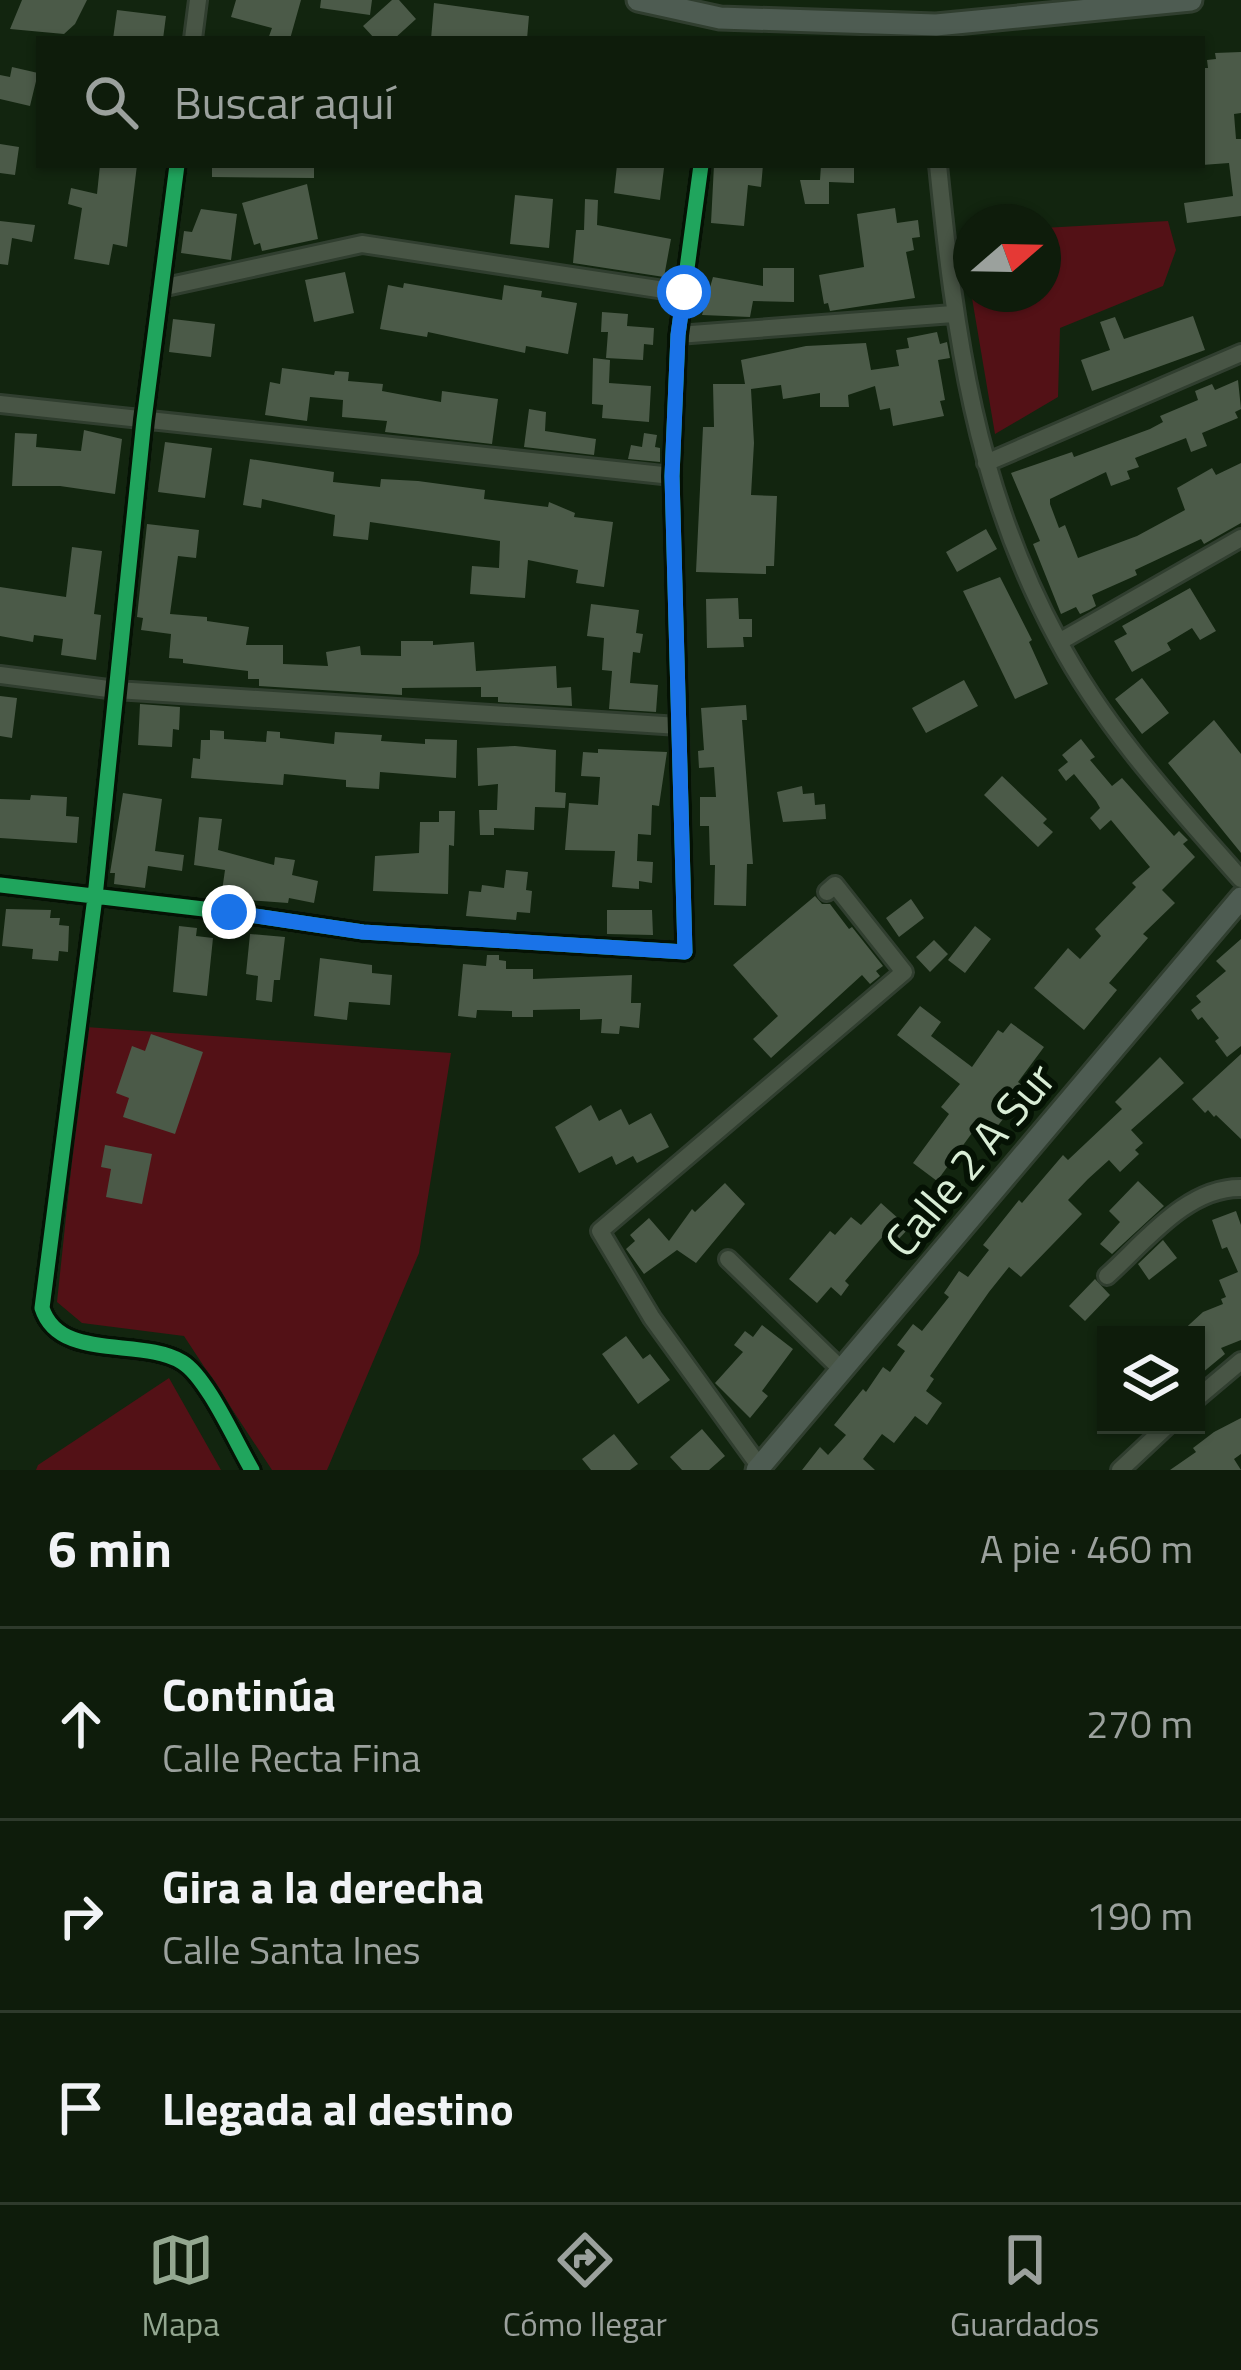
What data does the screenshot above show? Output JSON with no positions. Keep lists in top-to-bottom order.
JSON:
{
  "streets": {
    "main road": ["Calle 2 A Sur"]
  },
  "north": "right",
  "page": {
    "search": "Buscar aquí",
    "heading": ["6 min", "A pie · 460 m"],
    "list": [
      ["Continúa", "Calle Recta Fina", "270 m"],
      ["Gira a la derecha", "Calle Santa Ines", "190 m"],
      "Llegada al destino"
    ],
    "nav": ["Mapa", "Cómo llegar", "Guardados"]
  }
}
